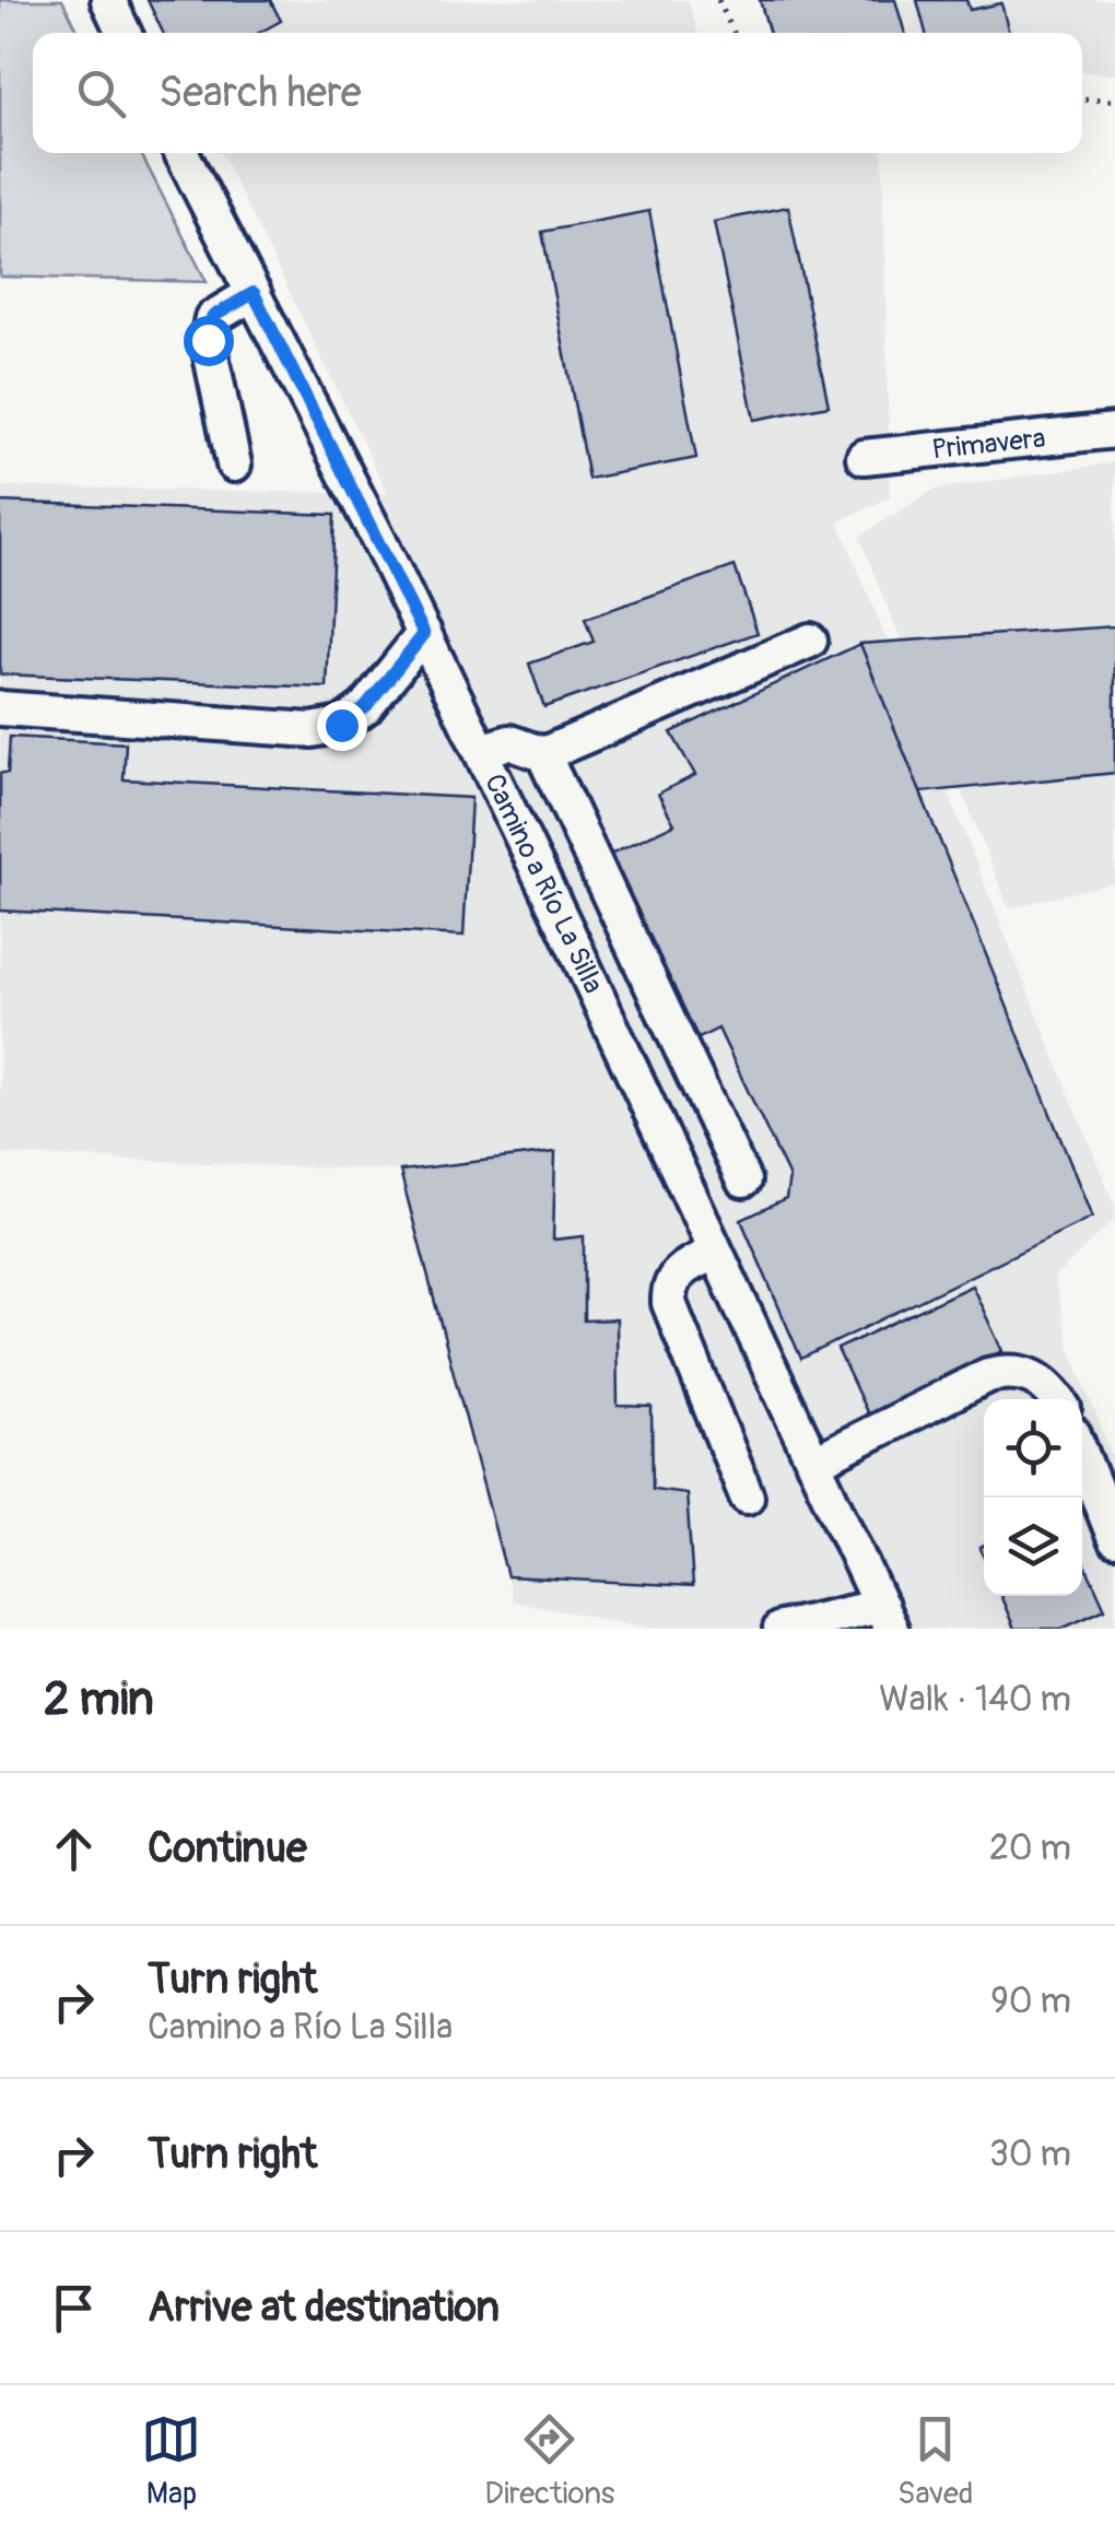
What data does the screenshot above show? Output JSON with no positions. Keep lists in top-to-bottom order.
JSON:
{
  "streets": {
    "lane": ["Primavera", "Camino a Río La Silla"]
  },
  "page": {
    "search": "Search here",
    "heading": ["2 min", "Walk · 140 m"],
    "list": [
      ["Continue", "20 m"],
      ["Turn right", "Camino a Río La Silla", "90 m"],
      ["Turn right", "30 m"],
      "Arrive at destination"
    ],
    "nav": ["Map", "Directions", "Saved"]
  }
}
